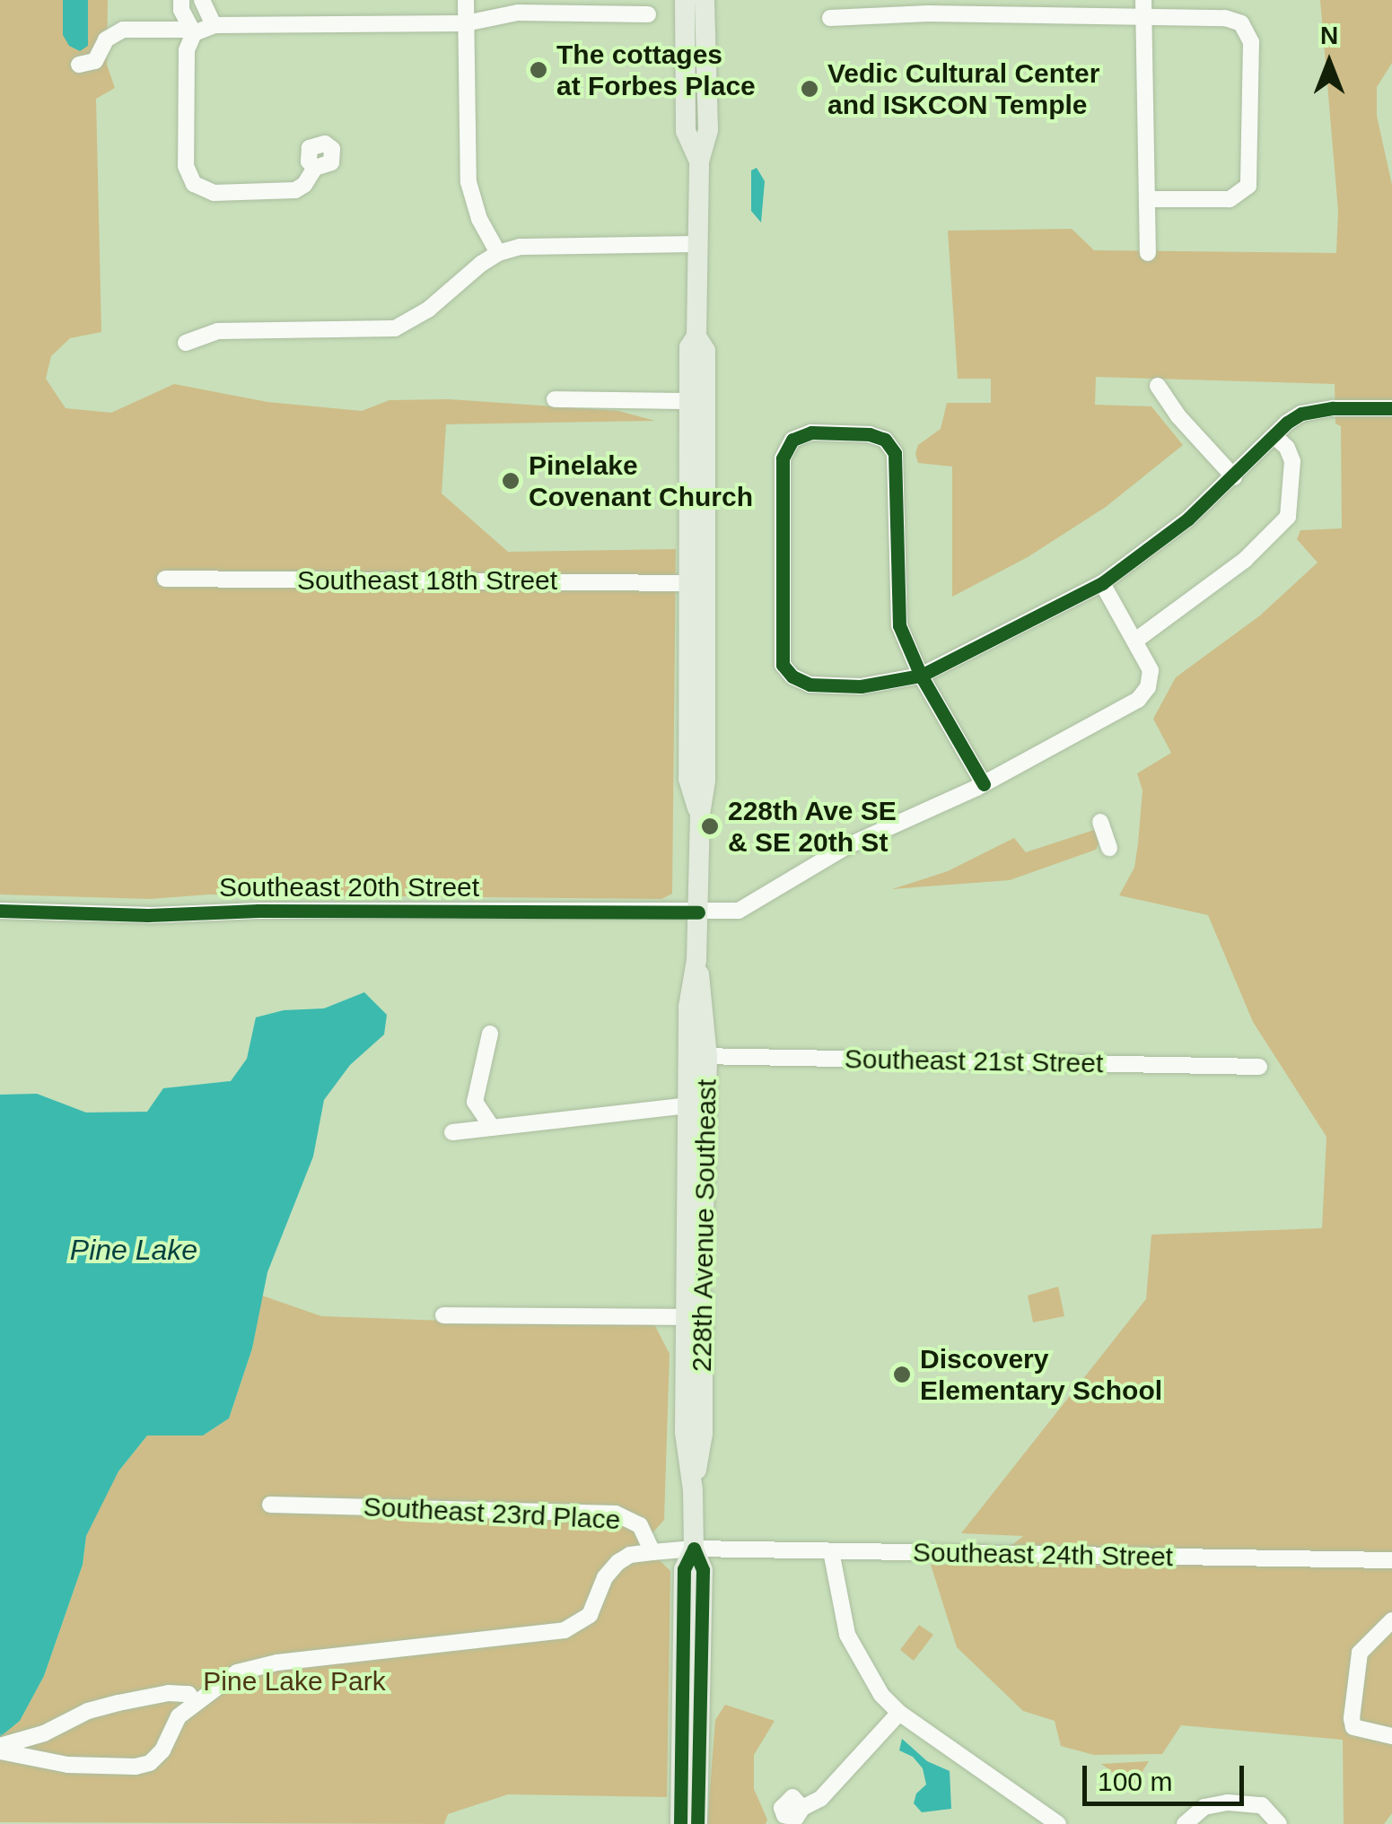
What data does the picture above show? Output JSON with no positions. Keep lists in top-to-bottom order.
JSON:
{
  "streets": {
    "main road": ["228th Avenue Southeast"],
    "street": [
      "Southeast 18th Street",
      "Southeast 20th Street",
      "Southeast 21st Street",
      "Southeast 23rd Place",
      "Southeast 24th Street"
    ]
  },
  "crossings": [
    ["Southeast 18th Street", "228th Avenue Southeast"],
    ["Southeast 20th Street", "228th Avenue Southeast"],
    ["Southeast 21st Street", "228th Avenue Southeast"],
    ["228th Avenue Southeast", "Southeast 23rd Place"],
    ["228th Avenue Southeast", "Southeast 24th Street"],
    ["Southeast 23rd Place", "Southeast 24th Street"]
  ],
  "water": ["Pine Lake"],
  "parks": ["Pine Lake Park"],
  "places": [
    "The cottages at Forbes Place",
    "Vedic Cultural Center and ISKCON Temple",
    "Pinelake Covenant Church",
    "228th Ave SE & SE 20th St",
    "Discovery Elementary School"
  ],
  "scale_bar": "100 m",
  "north": "top"
}
